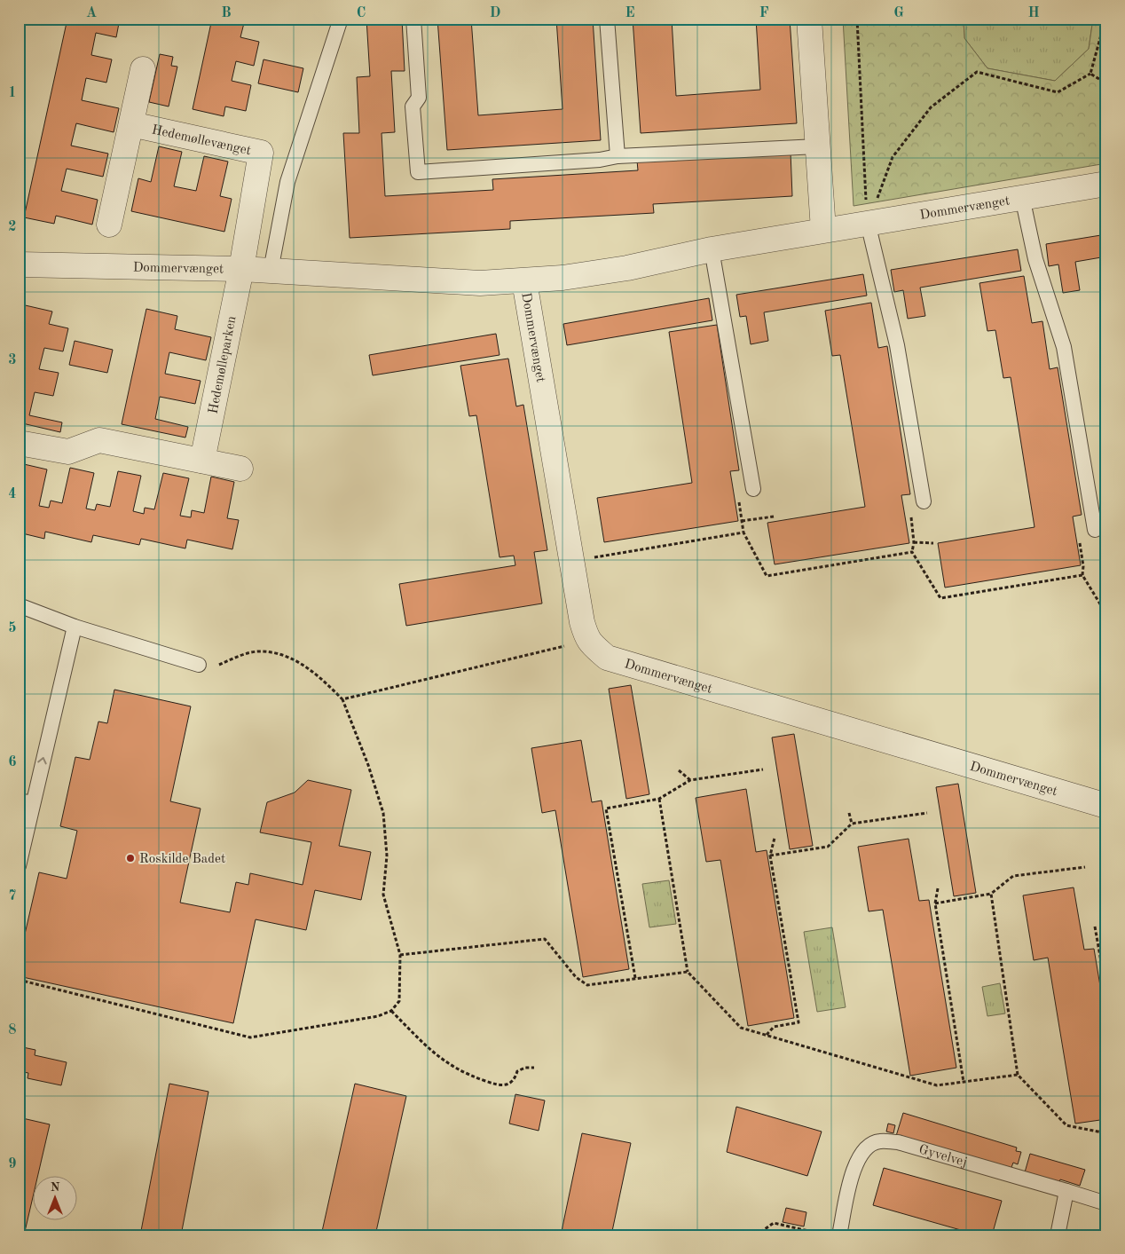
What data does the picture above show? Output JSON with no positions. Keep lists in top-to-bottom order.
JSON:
{
  "streets": {
    "street": ["Hedemøllevænget", "Dommervænget", "Hedemølleparken"],
    "lane": ["Gyvelvej"]
  },
  "crossings": [
    ["Hedemøllevænget", "Dommervænget"],
    ["Hedemøllevænget", "Hedemølleparken"],
    ["Dommervænget", "Hedemølleparken"]
  ],
  "places": ["Roskilde Badet"],
  "north": "top",
  "grid": {
    "columns": [
      "A",
      "B",
      "C",
      "D",
      "E",
      "F",
      "G",
      "H"
    ],
    "rows": [
      "1",
      "2",
      "3",
      "4",
      "5",
      "6",
      "7",
      "8",
      "9"
    ]
  }
}
